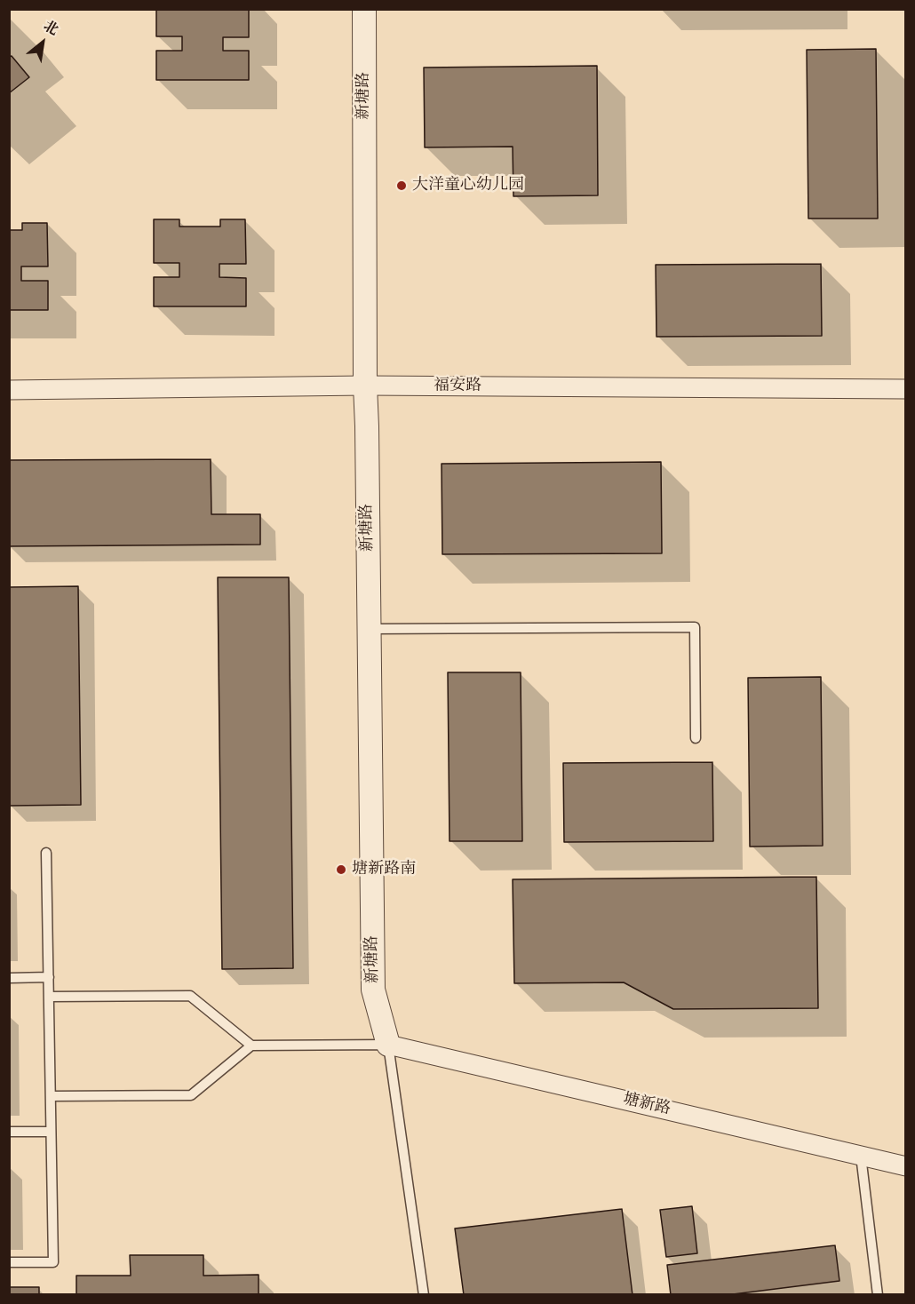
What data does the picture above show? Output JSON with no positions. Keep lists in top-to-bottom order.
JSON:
{
  "streets": {
    "street": ["新塘路", "福安路", "塘新路"]
  },
  "crossings": [
    ["新塘路", "福安路"],
    ["新塘路", "塘新路"]
  ],
  "places": ["大洋童心幼儿园", "塘新路南"],
  "north": "top right"
}
